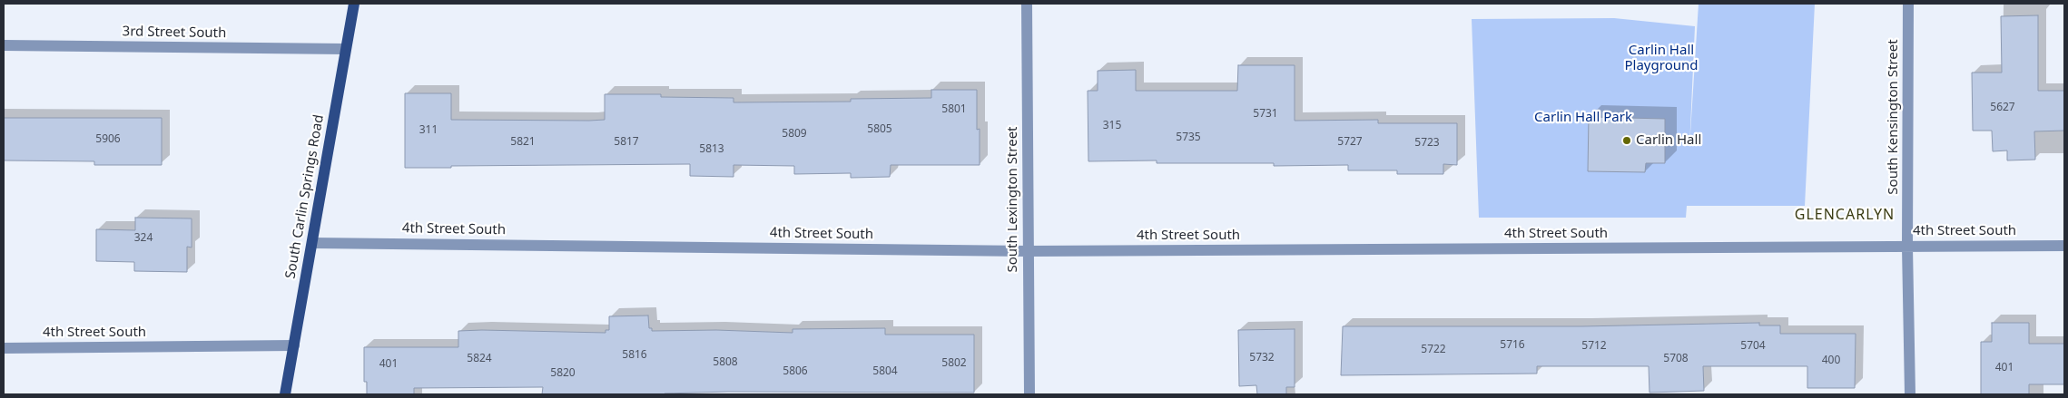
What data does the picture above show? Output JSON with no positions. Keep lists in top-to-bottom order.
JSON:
{
  "streets": {
    "main road": ["South Carlin Springs Road"],
    "street": [
      "3rd Street South",
      "South Kensington Street",
      "South Lexington Street",
      "4th Street South"
    ]
  },
  "crossings": [
    ["3rd Street South", "South Carlin Springs Road"],
    ["South Kensington Street", "4th Street South"],
    ["South Carlin Springs Road", "4th Street South"],
    ["South Lexington Street", "4th Street South"]
  ],
  "districts": ["GLENCARLYN"],
  "parks": ["Carlin Hall Playground", "Carlin Hall Park"],
  "places": ["Carlin Hall"],
  "house_numbers": [
    "5627",
    "5801",
    "5731",
    "315",
    "5805",
    "311",
    "5809",
    "5735",
    "5906",
    "5821",
    "5817",
    "5727",
    "5723",
    "5813",
    "324",
    "5716",
    "5712",
    "5704",
    "5722",
    "5816",
    "5732",
    "5824",
    "5708",
    "400",
    "5808",
    "5802",
    "401",
    "401",
    "5806",
    "5804",
    "5820"
  ]
}
